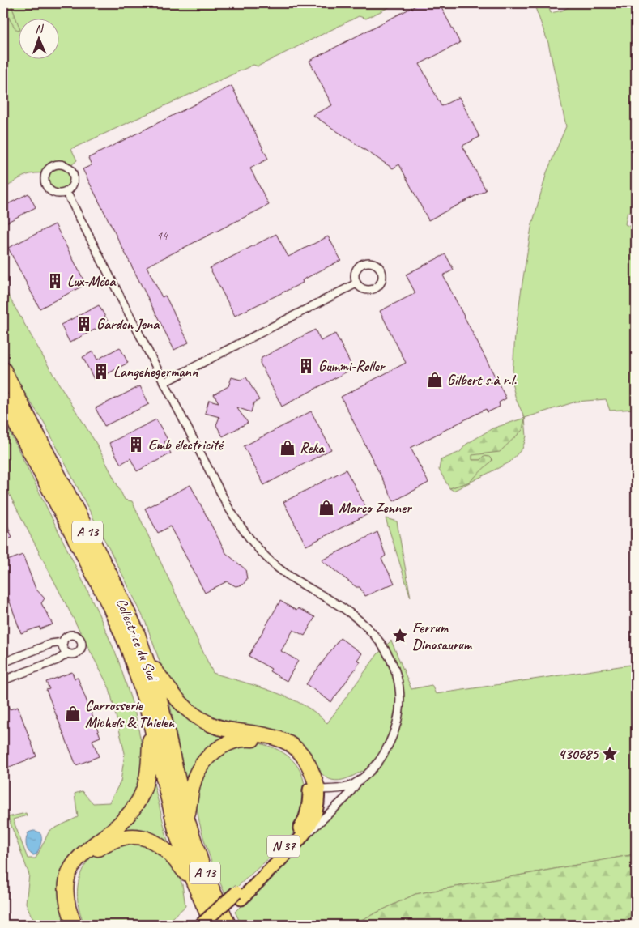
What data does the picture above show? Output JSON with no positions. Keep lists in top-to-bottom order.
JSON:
{
  "streets": {
    "highway": ["A 13", "Collectrice du Sud"],
    "main road": ["N 37"]
  },
  "crossings": [
    ["A 13", "Collectrice du Sud"],
    ["A 13", "N 37"],
    ["Collectrice du Sud", "N 37"]
  ],
  "places": {
    "building": [
      "Lux-Méca",
      "Garden Jena",
      "Gummi-Roller",
      "Langehegermann",
      "Emb électricité"
    ],
    "shop": [
      "Gilbert s.à r.l.",
      "Reka",
      "Marco Zenner",
      "Carrosserie Michels & Thielen"
    ],
    "place": ["Ferrum Dinosaurum", "430685"]
  },
  "house_numbers": ["14"],
  "north": "top"
}
